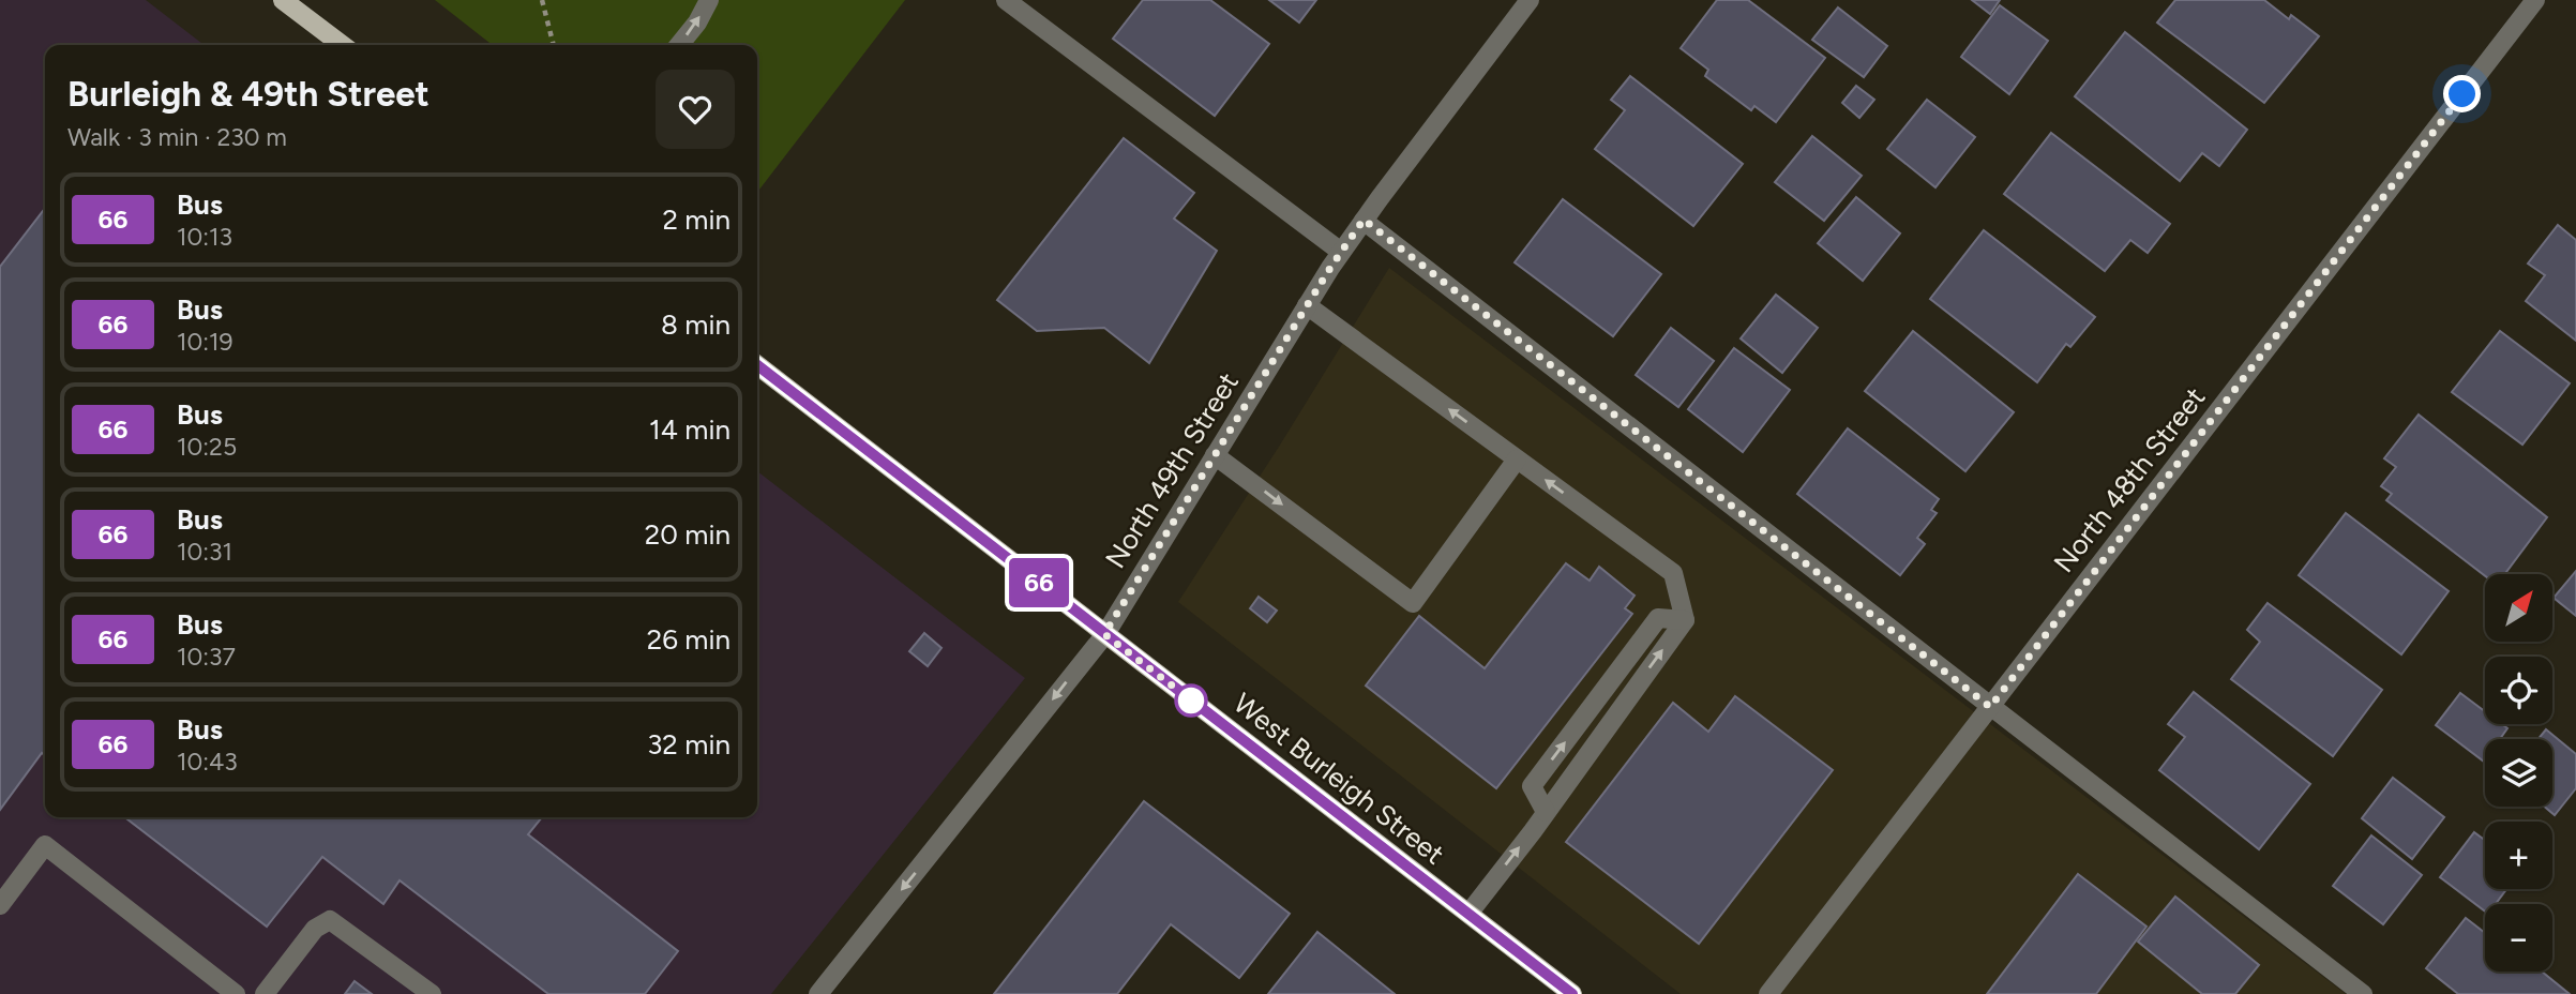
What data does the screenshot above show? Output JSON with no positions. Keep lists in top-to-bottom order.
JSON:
{
  "streets": {
    "main road": ["West Burleigh Street"],
    "street": ["North 49th Street", "North 48th Street"]
  },
  "crossings": [
    ["North 49th Street", "West Burleigh Street"]
  ],
  "one_way": ["North 49th Street"],
  "lines": ["bus line 66"],
  "north": "top right",
  "page": {
    "on_map": "66",
    "heading": ["Burleigh & 49th Street", "Walk · 3 min · 230 m"],
    "list": [
      {
        "mark": "66",
        "name": "Bus",
        "note": "10:13",
        "value": "2 min"
      },
      {
        "mark": "66",
        "name": "Bus",
        "note": "10:19",
        "value": "8 min"
      },
      {
        "mark": "66",
        "name": "Bus",
        "note": "10:25",
        "value": "14 min"
      },
      {
        "mark": "66",
        "name": "Bus",
        "note": "10:31",
        "value": "20 min"
      },
      {
        "mark": "66",
        "name": "Bus",
        "note": "10:37",
        "value": "26 min"
      },
      {
        "mark": "66",
        "name": "Bus",
        "note": "10:43",
        "value": "32 min"
      }
    ],
    "map_buttons": ["+", "−"]
  }
}
